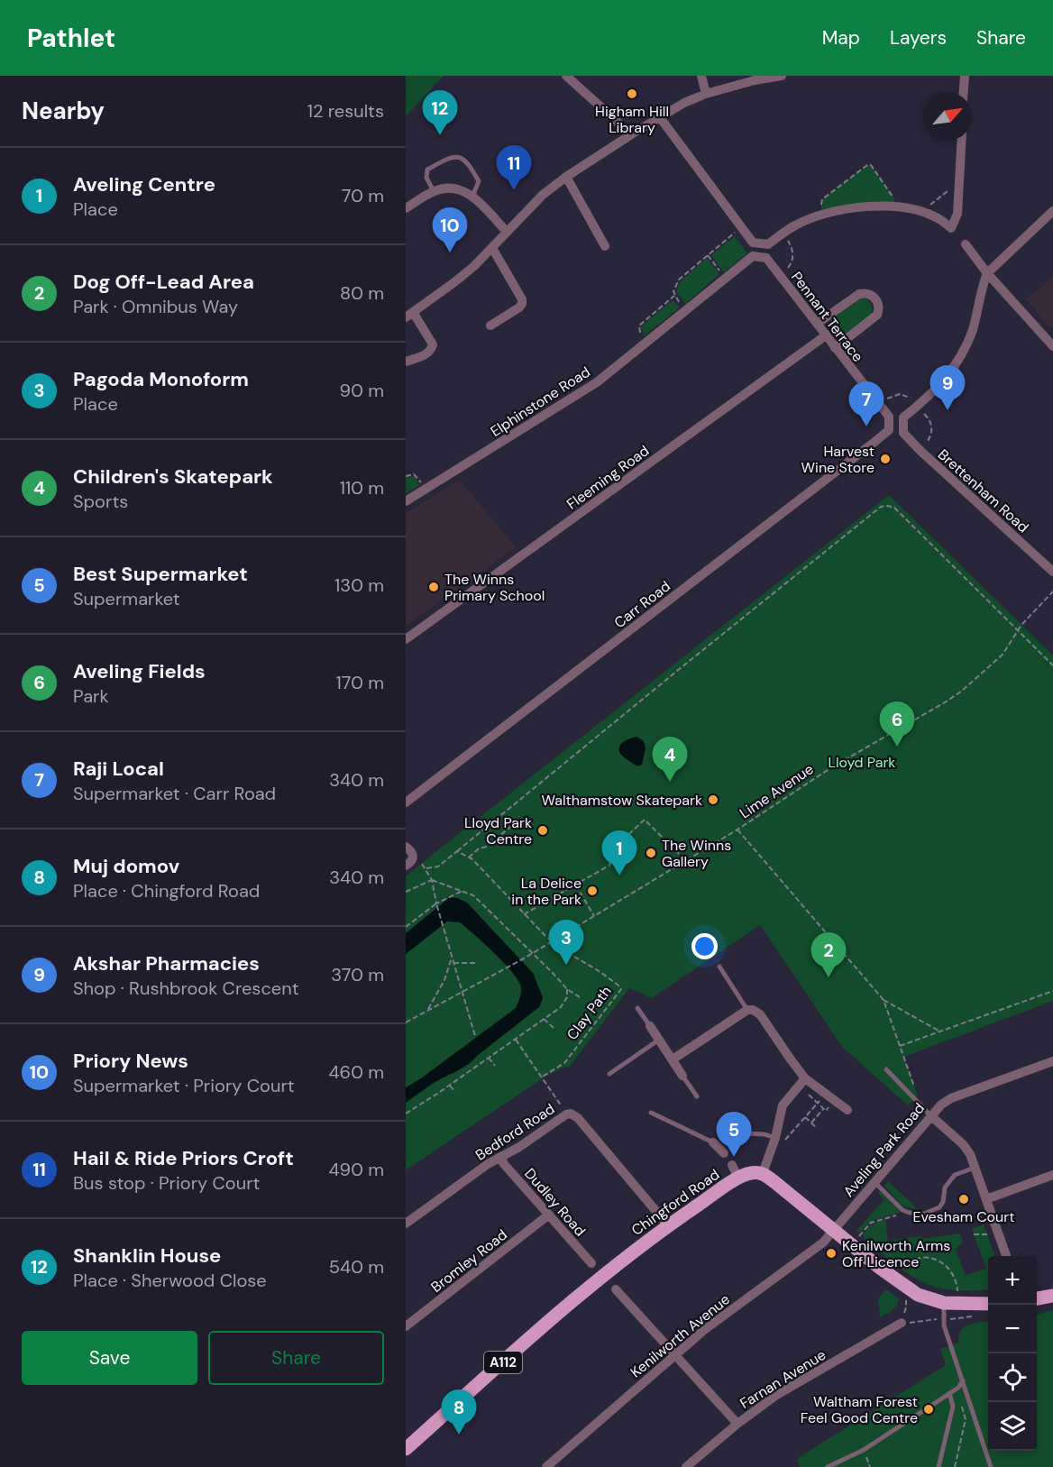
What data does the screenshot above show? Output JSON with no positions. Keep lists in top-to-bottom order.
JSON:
{
  "streets": {
    "main road": ["Chingford Road", "A112"],
    "street": [
      "Pennant Terrace",
      "Elphinstone Road",
      "Fleeming Road",
      "Brettenham Road",
      "Carr Road",
      "Bedford Road",
      "Aveling Park Road",
      "Dudley Road",
      "Bromley Road",
      "Kenilworth Avenue",
      "Farnan Avenue"
    ],
    "path": ["Lime Avenue", "Clay Path"]
  },
  "crossings": [
    ["Pennant Terrace", "Elphinstone Road"],
    ["Pennant Terrace", "Fleeming Road"],
    ["Pennant Terrace", "Carr Road"],
    ["Lime Avenue", "Clay Path"],
    ["Bedford Road", "Dudley Road"],
    ["Bedford Road", "Chingford Road"],
    ["Aveling Park Road", "Kenilworth Avenue"],
    ["Dudley Road", "Bromley Road"]
  ],
  "parks": ["Lloyd Park"],
  "places": [
    "Higham Hill Library",
    "Harvest Wine Store",
    "The Winns Primary School",
    "Walthamstow Skatepark",
    "Lloyd Park Centre",
    "The Winns Gallery",
    "La Delice in the Park",
    "Evesham Court",
    "Kenilworth Arms Off Licence",
    "Waltham Forest Feel Good Centre"
  ],
  "north": "top right",
  "page": {
    "header": "Pathlet",
    "nav": ["Map", "Layers", "Share"],
    "heading": ["Nearby", "12 results"],
    "pins": [
      "12",
      "11",
      "10",
      "9",
      "7",
      "6",
      "4",
      "1",
      "3",
      "2",
      "5",
      "8"
    ],
    "list": [
      {
        "mark": "1",
        "name": "Aveling Centre",
        "note": "Place",
        "value": "70 m"
      },
      {
        "mark": "2",
        "name": "Dog Off-Lead Area",
        "note": "Park · Omnibus Way",
        "value": "80 m"
      },
      {
        "mark": "3",
        "name": "Pagoda Monoform",
        "note": "Place",
        "value": "90 m"
      },
      {
        "mark": "4",
        "name": "Children's Skatepark",
        "note": "Sports",
        "value": "110 m"
      },
      {
        "mark": "5",
        "name": "Best Supermarket",
        "note": "Supermarket",
        "value": "130 m"
      },
      {
        "mark": "6",
        "name": "Aveling Fields",
        "note": "Park",
        "value": "170 m"
      },
      {
        "mark": "7",
        "name": "Raji Local",
        "note": "Supermarket · Carr Road",
        "value": "340 m"
      },
      {
        "mark": "8",
        "name": "Muj domov",
        "note": "Place · Chingford Road",
        "value": "340 m"
      },
      {
        "mark": "9",
        "name": "Akshar Pharmacies",
        "note": "Shop · Rushbrook Crescent",
        "value": "370 m"
      },
      {
        "mark": "10",
        "name": "Priory News",
        "note": "Supermarket · Priory Court",
        "value": "460 m"
      },
      {
        "mark": "11",
        "name": "Hail & Ride Priors Croft",
        "note": "Bus stop · Priory Court",
        "value": "490 m"
      },
      {
        "mark": "12",
        "name": "Shanklin House",
        "note": "Place · Sherwood Close",
        "value": "540 m"
      }
    ],
    "map_buttons": ["+", "−"],
    "buttons": ["Save", "Share"]
  }
}
